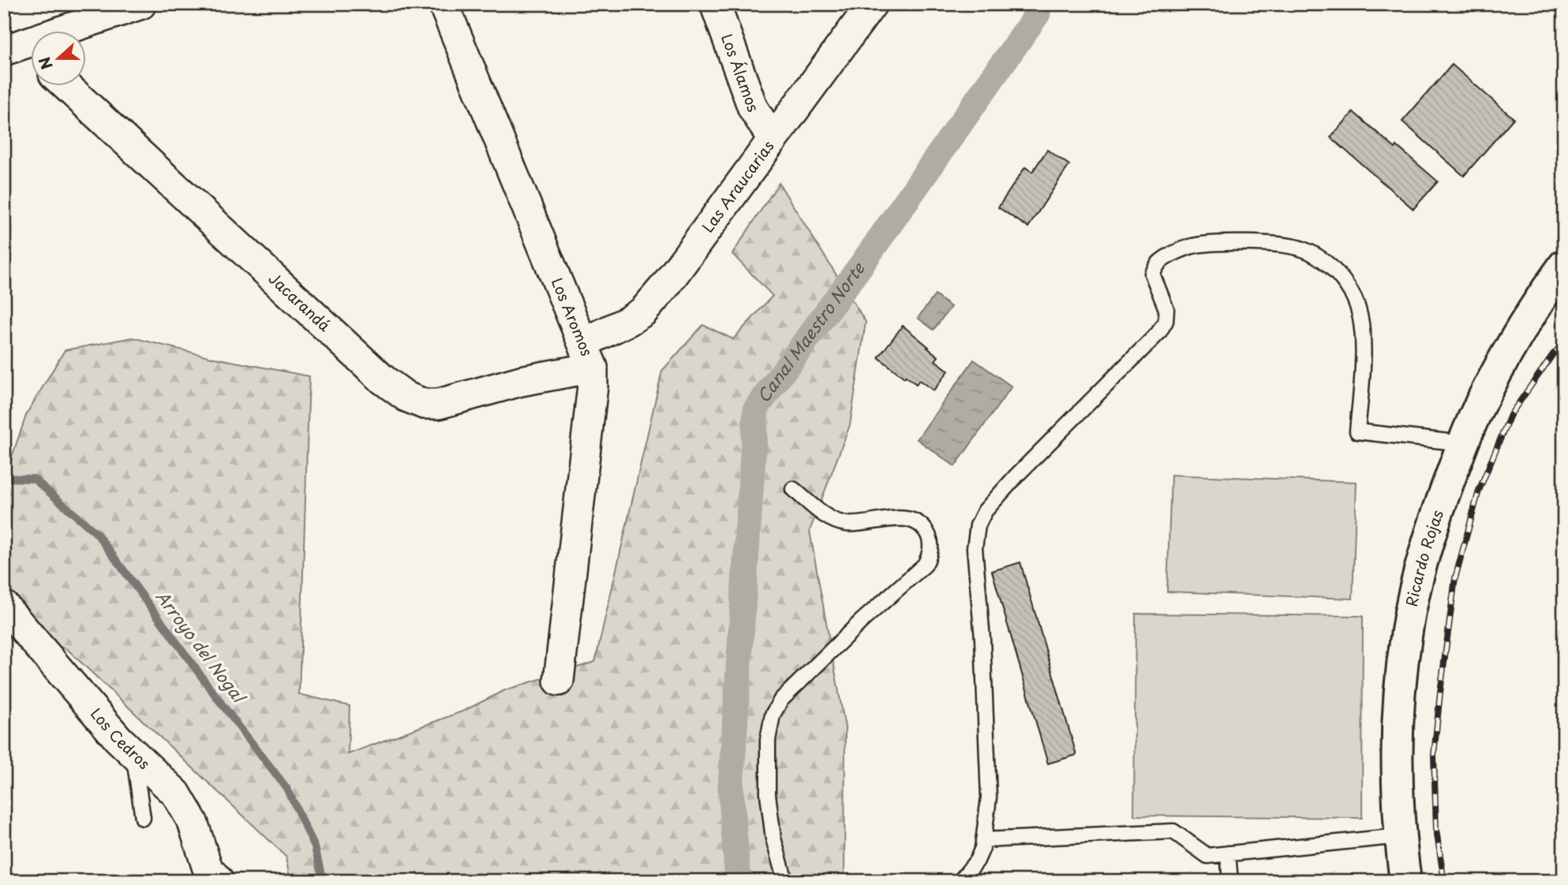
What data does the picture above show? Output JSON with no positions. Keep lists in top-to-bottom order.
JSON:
{
  "streets": {
    "main road": ["Ricardo Rojas"],
    "street": [
      "Los Álamos",
      "Las Araucarias",
      "Jacarandá",
      "Los Aromos",
      "Los Cedros"
    ]
  },
  "crossings": [
    ["Los Álamos", "Las Araucarias"],
    ["Las Araucarias", "Jacarandá"],
    ["Las Araucarias", "Los Aromos"],
    ["Jacarandá", "Los Aromos"]
  ],
  "water": ["Canal Maestro Norte", "Arroyo del Nogal"],
  "north": "left"
}
